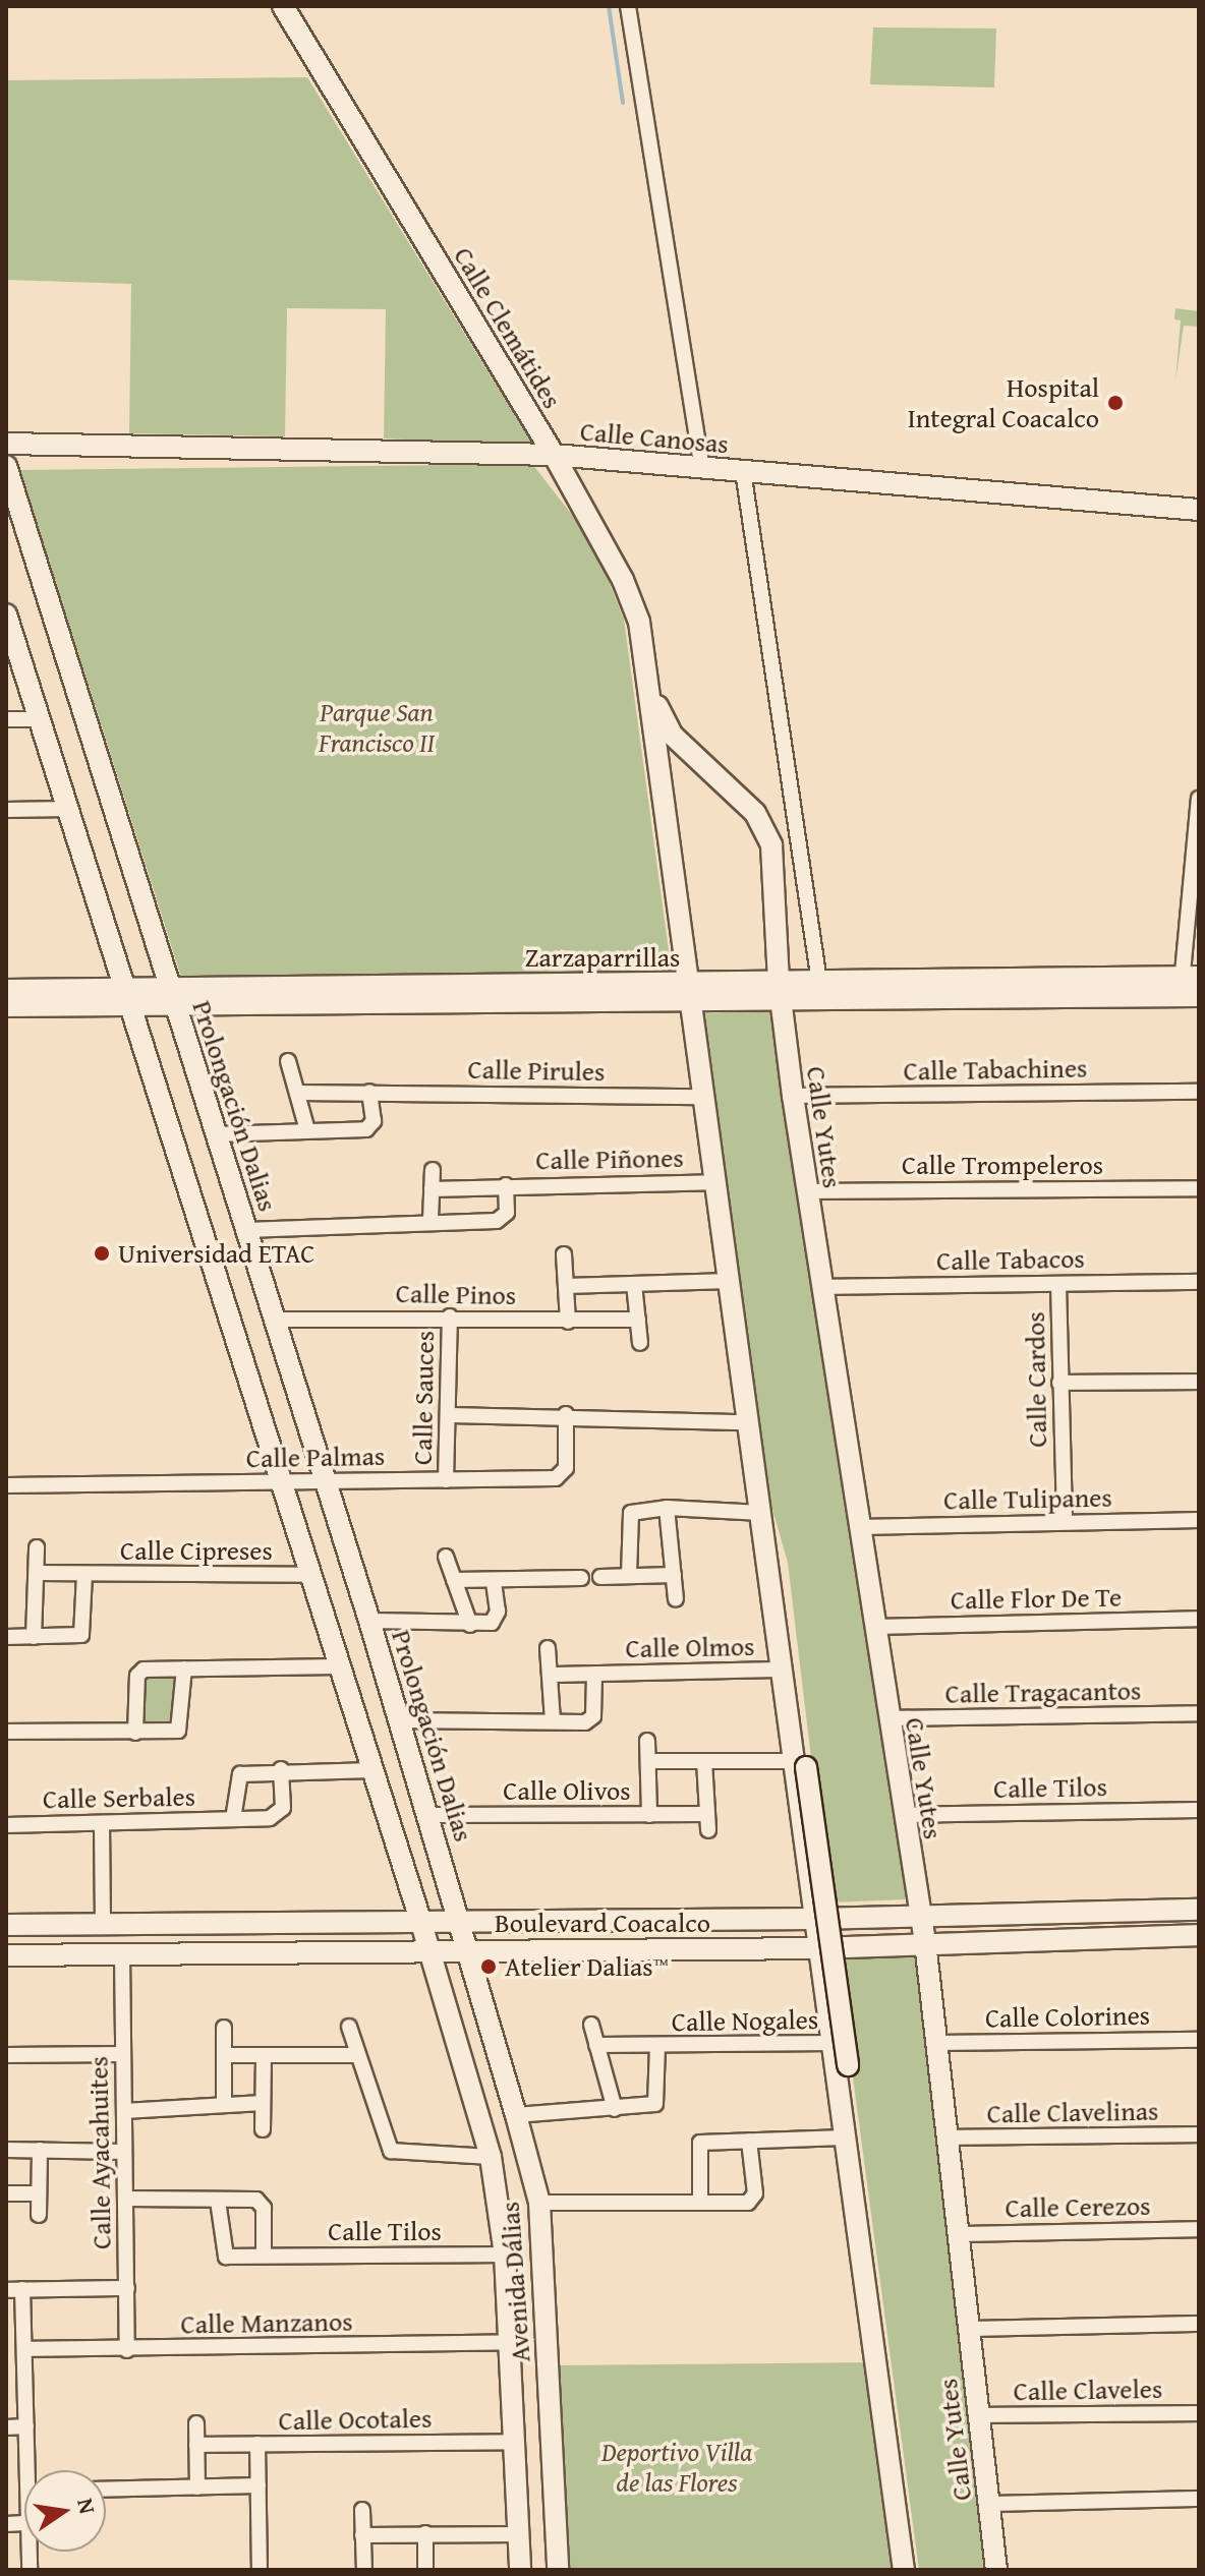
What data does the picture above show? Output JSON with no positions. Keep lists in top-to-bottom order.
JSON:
{
  "streets": {
    "main road": [
      "Calle Clemátides",
      "Calle Canosas",
      "Zarzaparrillas",
      "Prolongación Dalias",
      "Calle Yutes",
      "Boulevard Coacalco",
      "Avenida Dálias"
    ],
    "street": [
      "Calle Tabachines",
      "Calle Pirules",
      "Calle Piñones",
      "Calle Trompeleros",
      "Calle Tabacos",
      "Calle Pinos",
      "Calle Cardos",
      "Calle Sauces",
      "Calle Palmas",
      "Calle Tulipanes",
      "Calle Cipreses",
      "Calle Flor De Te",
      "Calle Olmos",
      "Calle Tragacantos",
      "Calle Tilos",
      "Calle Olivos",
      "Calle Serbales",
      "Calle Colorines",
      "Calle Nogales",
      "Calle Clavelinas",
      "Calle Ayacahuites",
      "Calle Cerezos",
      "Calle Manzanos",
      "Calle Claveles",
      "Calle Ocotales"
    ]
  },
  "crossings": [
    ["Calle Clemátides", "Calle Canosas"],
    ["Calle Clemátides", "Zarzaparrillas"],
    ["Calle Clemátides", "Calle Yutes"],
    ["Zarzaparrillas", "Prolongación Dalias"],
    ["Zarzaparrillas", "Calle Yutes"],
    ["Calle Tabachines", "Calle Yutes"],
    ["Prolongación Dalias", "Calle Piñones"],
    ["Prolongación Dalias", "Calle Pinos"],
    ["Prolongación Dalias", "Calle Palmas"],
    ["Prolongación Dalias", "Calle Olmos"],
    ["Prolongación Dalias", "Calle Olivos"],
    ["Prolongación Dalias", "Boulevard Coacalco"],
    ["Prolongación Dalias", "Avenida Dálias"],
    ["Calle Yutes", "Calle Trompeleros"],
    ["Calle Yutes", "Calle Tabacos"],
    ["Calle Yutes", "Calle Tulipanes"],
    ["Calle Yutes", "Calle Flor De Te"],
    ["Calle Yutes", "Calle Tragacantos"],
    ["Calle Yutes", "Calle Tilos"],
    ["Calle Yutes", "Boulevard Coacalco"],
    ["Calle Yutes", "Calle Colorines"],
    ["Calle Yutes", "Calle Clavelinas"],
    ["Calle Yutes", "Calle Cerezos"],
    ["Calle Yutes", "Calle Claveles"],
    ["Calle Tabacos", "Calle Cardos"],
    ["Calle Pinos", "Calle Sauces"],
    ["Calle Cardos", "Calle Tulipanes"],
    ["Calle Sauces", "Calle Palmas"],
    ["Calle Tilos", "Avenida Dálias"],
    ["Boulevard Coacalco", "Calle Ayacahuites"],
    ["Boulevard Coacalco", "Avenida Dálias"],
    ["Calle Nogales", "Avenida Dálias"],
    ["Calle Ayacahuites", "Calle Manzanos"],
    ["Avenida Dálias", "Calle Manzanos"],
    ["Avenida Dálias", "Calle Ocotales"]
  ],
  "parks": ["Parque San Francisco II", "Deportivo Villa de las Flores"],
  "places": ["Hospital Integral Coacalco", "Universidad ETAC", "Atelier Dalias™"],
  "north": "right"
}
